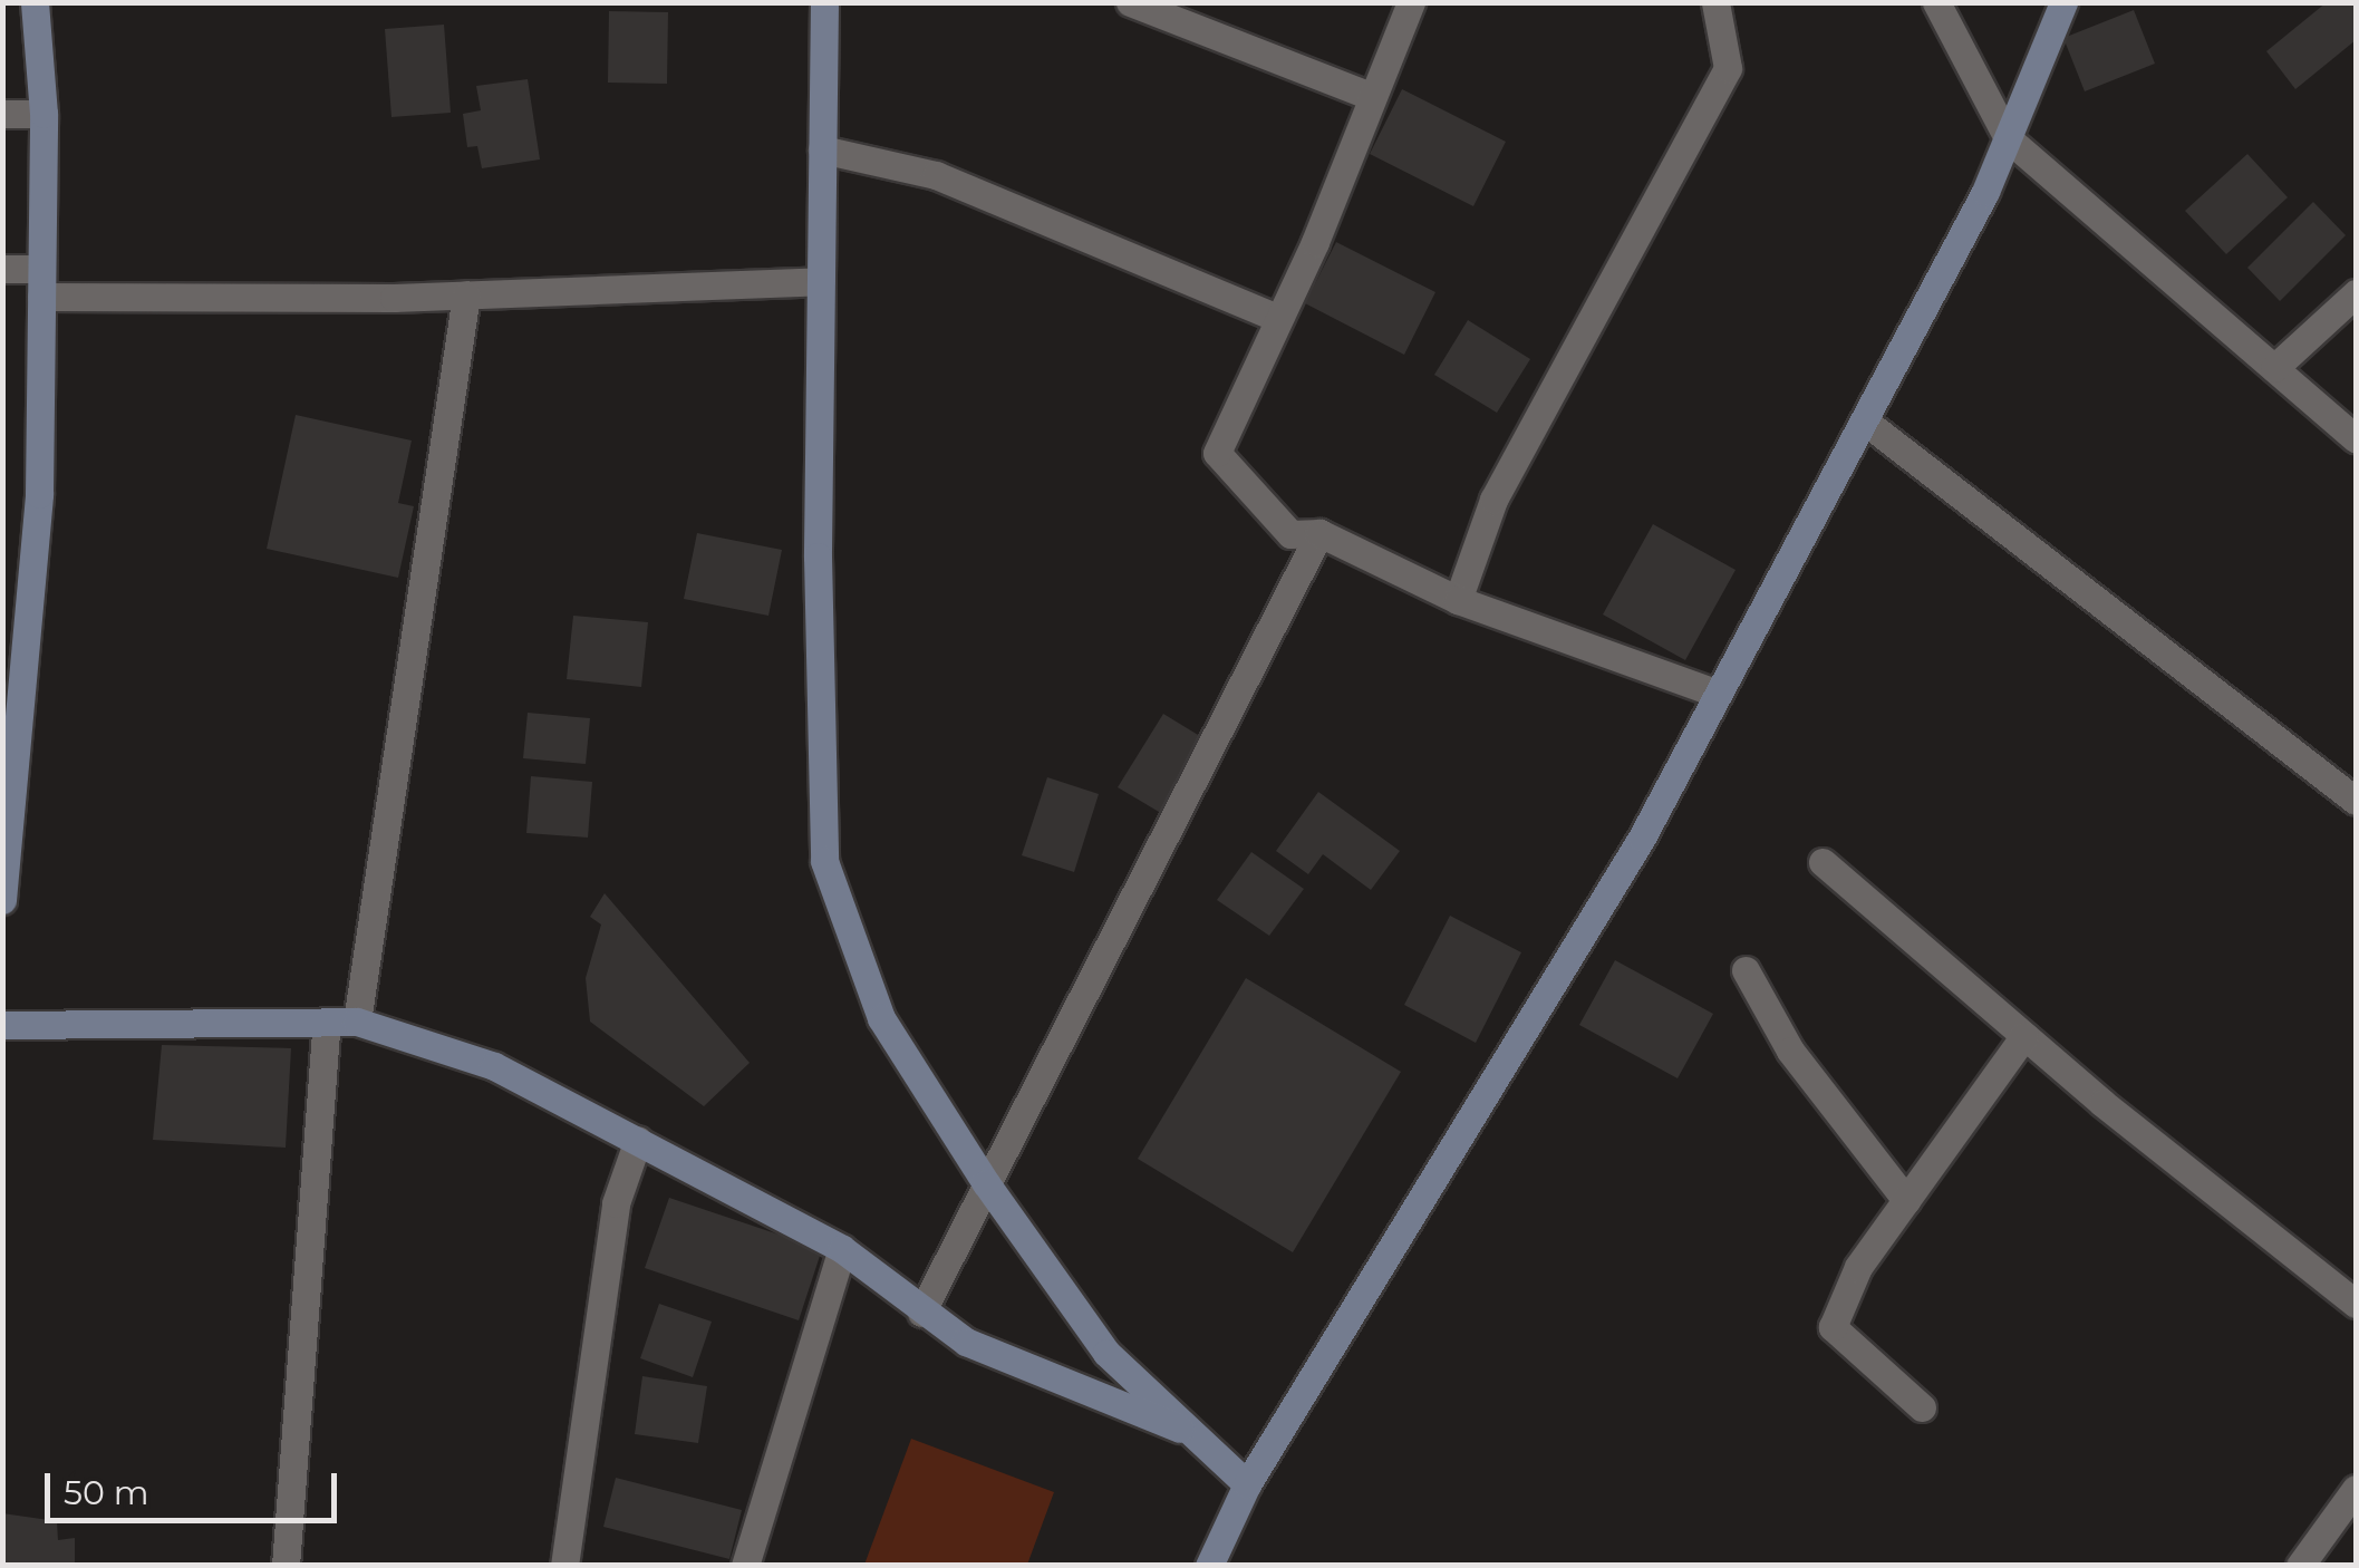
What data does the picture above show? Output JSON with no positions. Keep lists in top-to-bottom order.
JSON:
{
  "scale_bar": "50 m"
}
